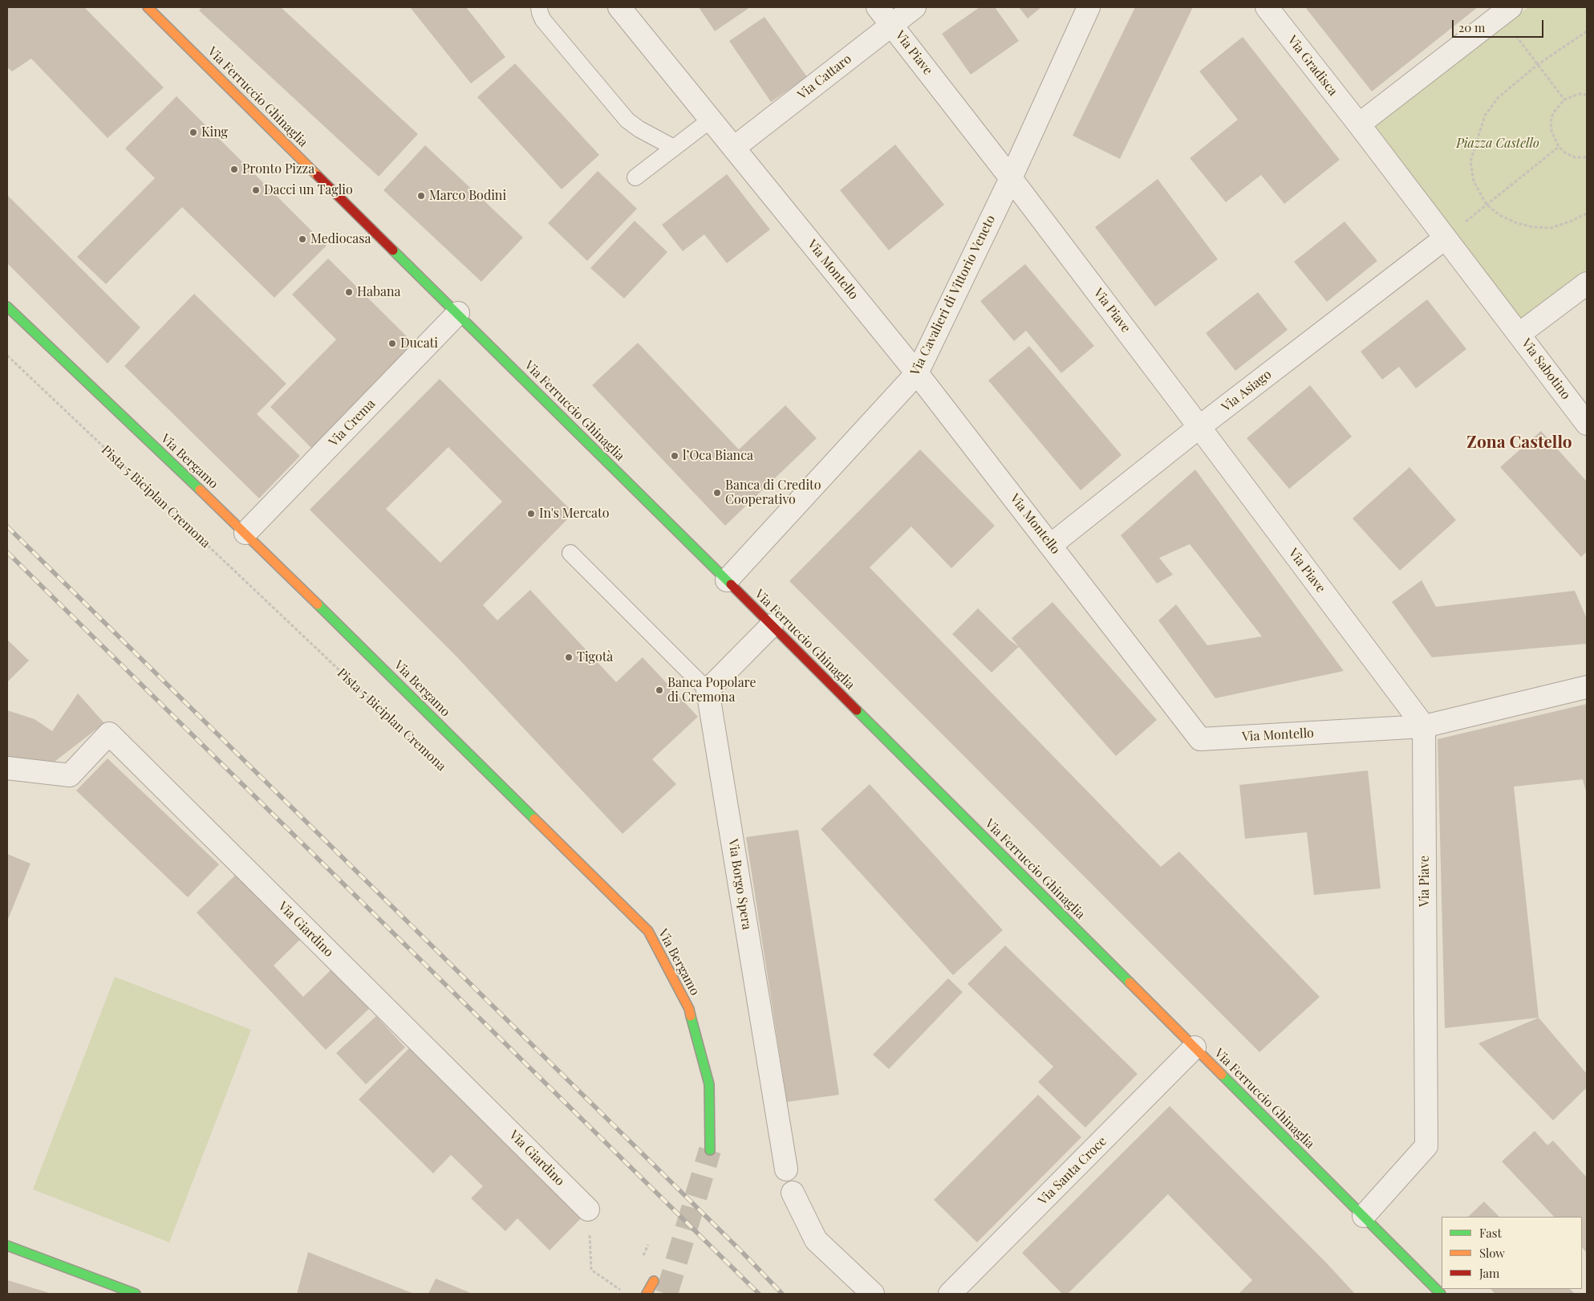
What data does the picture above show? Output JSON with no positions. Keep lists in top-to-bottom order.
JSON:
{
  "streets": {
    "main road": ["Via Ferruccio Ghinaglia", "Via Bergamo"],
    "street": [
      "Via Piave",
      "Via Gradisca",
      "Via Cattaro",
      "Via Montello",
      "Via Cavalieri di Vittorio Veneto",
      "Via Sabotino",
      "Via Asiago",
      "Via Crema",
      "Via Borgo Spera",
      "Via Giardino",
      "Via Santa Croce"
    ],
    "path": ["Pista 5 Biciplan Cremona"]
  },
  "crossings": [
    ["Via Piave", "Via Cattaro"],
    ["Via Piave", "Via Ferruccio Ghinaglia"],
    ["Via Piave", "Via Montello"],
    ["Via Piave", "Via Cavalieri di Vittorio Veneto"],
    ["Via Piave", "Via Asiago"],
    ["Via Cattaro", "Via Montello"],
    ["Via Ferruccio Ghinaglia", "Via Cavalieri di Vittorio Veneto"],
    ["Via Ferruccio Ghinaglia", "Via Crema"],
    ["Via Ferruccio Ghinaglia", "Via Santa Croce"],
    ["Via Montello", "Via Cavalieri di Vittorio Veneto"],
    ["Via Montello", "Via Asiago"],
    ["Via Crema", "Via Bergamo"]
  ],
  "districts": ["Zona Castello"],
  "parks": ["Piazza Castello"],
  "places": [
    "King",
    "Pronto Pizza",
    "Dacci un Taglio",
    "Marco Bodini",
    "Mediocasa",
    "Habana",
    "Ducati",
    "l’Oca Bianca",
    "Banca di Credito Cooperativo",
    "In's Mercato",
    "Tigotà",
    "Banca Popolare di Cremona"
  ],
  "legend": ["Fast", "Slow", "Jam"],
  "scale_bar": "20 m"
}
